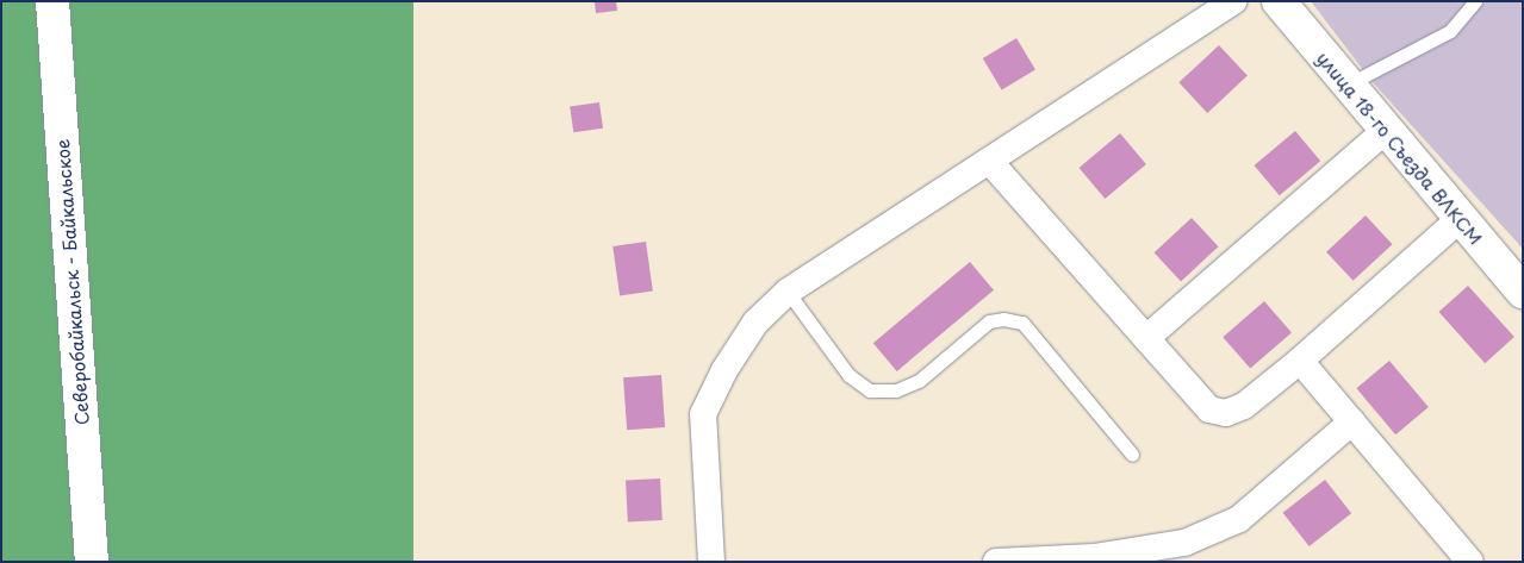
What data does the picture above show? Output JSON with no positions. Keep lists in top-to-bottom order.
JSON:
{
  "streets": {
    "street": ["улица 18-го Съезда ВЛКСМ", "Северобайкальск - Байкальское"]
  }
}
